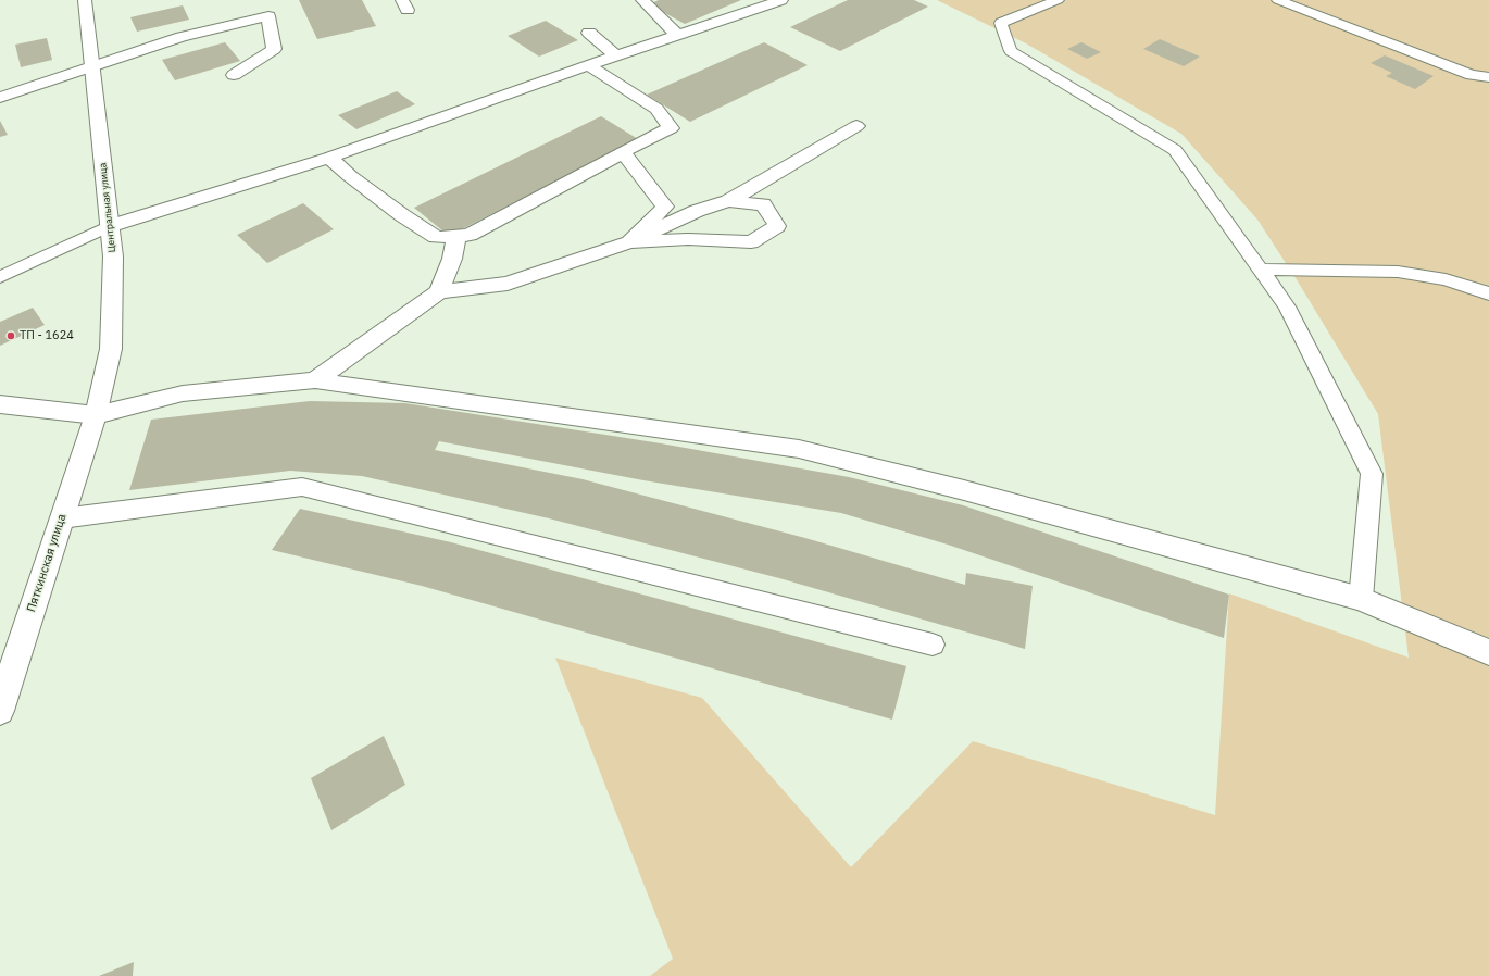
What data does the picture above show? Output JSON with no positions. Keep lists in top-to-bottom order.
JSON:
{
  "streets": {
    "street": ["Центральная улица", "Пяткинская улица"]
  },
  "crossings": [
    ["Центральная улица", "Пяткинская улица"]
  ],
  "places": ["ТП - 1624"]
}
